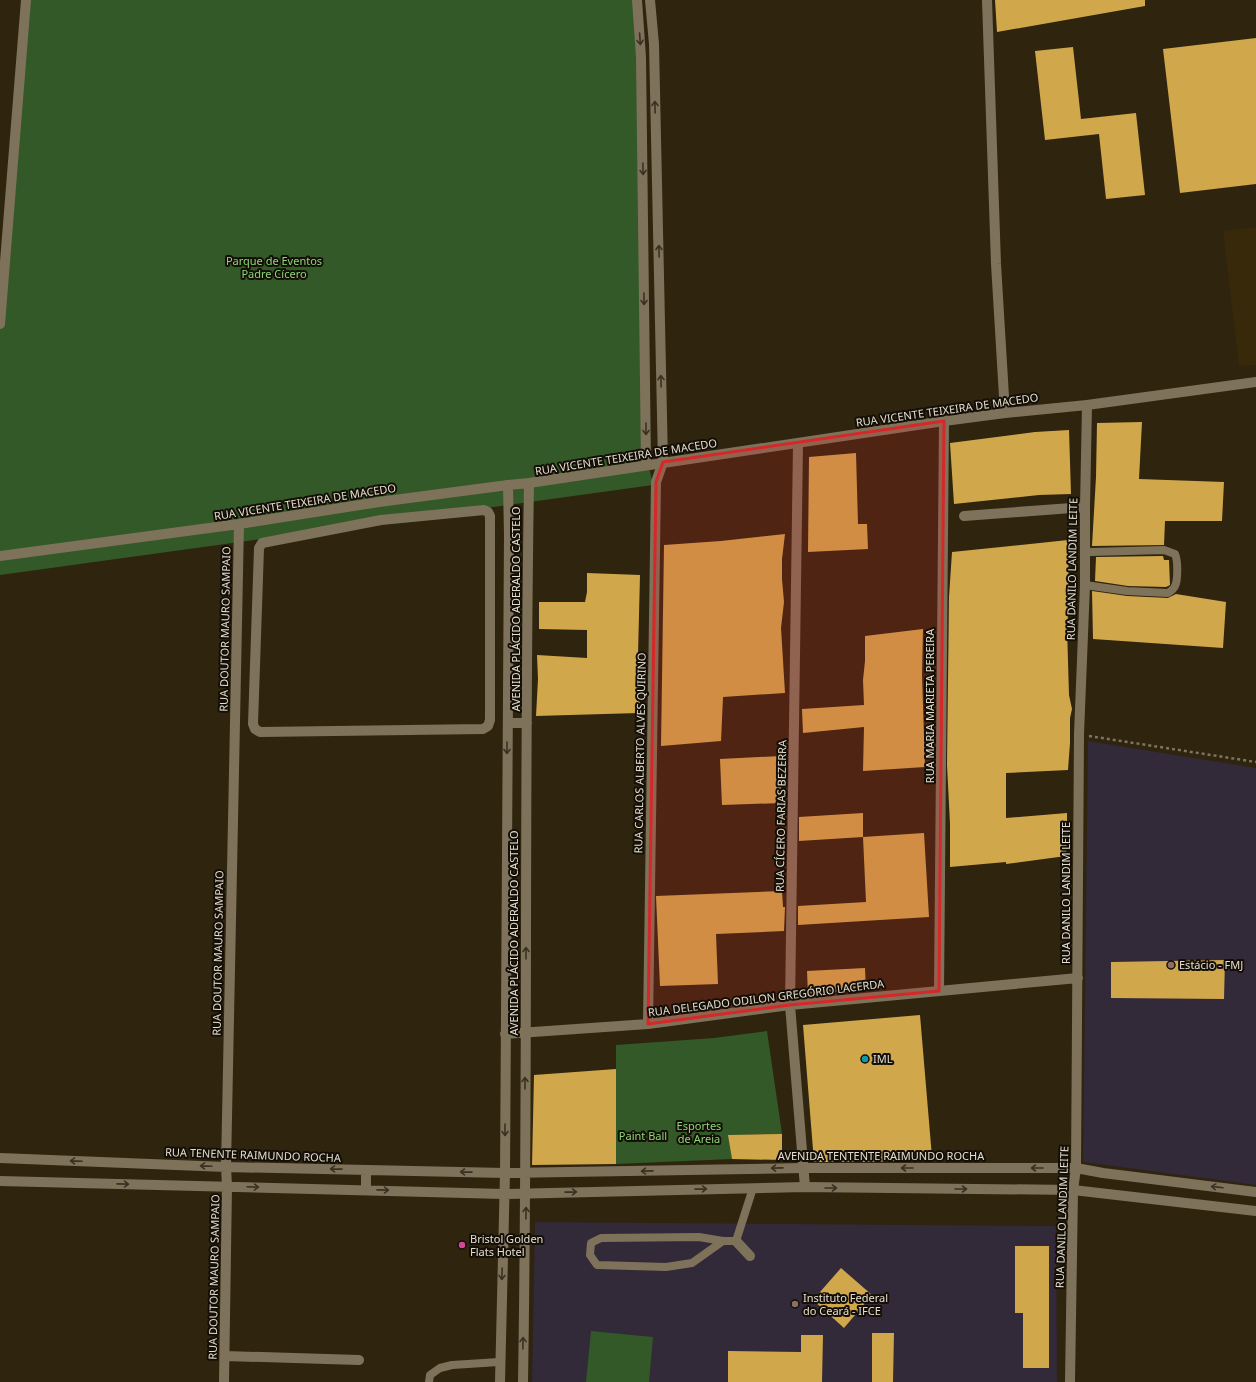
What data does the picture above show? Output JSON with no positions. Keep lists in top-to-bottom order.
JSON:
{
  "streets": {
    "street": [
      "RUA VICENTE TEIXEIRA DE MACEDO",
      "RUA DANILO LANDIM LEITE",
      "AVENIDA PLÁCIDO ADERALDO CASTELO",
      "RUA DOUTOR MAURO SAMPAIO",
      "RUA MARIA MARIETA PEREIRA",
      "RUA CARLOS ALBERTO ALVES QUIRINO",
      "RUA CÍCERO FARIAS BEZERRA",
      "RUA DELEGADO ODILON GREGÓRIO LACERDA",
      "RUA TENENTE RAIMUNDO ROCHA",
      "AVENIDA TENTENTE RAIMUNDO ROCHA"
    ]
  },
  "crossings": [
    ["RUA VICENTE TEIXEIRA DE MACEDO", "RUA DANILO LANDIM LEITE"],
    ["RUA VICENTE TEIXEIRA DE MACEDO", "AVENIDA PLÁCIDO ADERALDO CASTELO"],
    ["RUA VICENTE TEIXEIRA DE MACEDO", "RUA DOUTOR MAURO SAMPAIO"],
    ["RUA VICENTE TEIXEIRA DE MACEDO", "RUA MARIA MARIETA PEREIRA"],
    ["RUA VICENTE TEIXEIRA DE MACEDO", "RUA CARLOS ALBERTO ALVES QUIRINO"],
    ["RUA VICENTE TEIXEIRA DE MACEDO", "RUA CÍCERO FARIAS BEZERRA"],
    ["RUA DANILO LANDIM LEITE", "RUA DELEGADO ODILON GREGÓRIO LACERDA"],
    ["RUA DANILO LANDIM LEITE", "AVENIDA TENTENTE RAIMUNDO ROCHA"],
    ["AVENIDA PLÁCIDO ADERALDO CASTELO", "RUA DELEGADO ODILON GREGÓRIO LACERDA"],
    ["AVENIDA PLÁCIDO ADERALDO CASTELO", "RUA TENENTE RAIMUNDO ROCHA"],
    ["AVENIDA PLÁCIDO ADERALDO CASTELO", "AVENIDA TENTENTE RAIMUNDO ROCHA"],
    ["RUA DOUTOR MAURO SAMPAIO", "RUA TENENTE RAIMUNDO ROCHA"],
    ["RUA MARIA MARIETA PEREIRA", "RUA DELEGADO ODILON GREGÓRIO LACERDA"],
    ["RUA CARLOS ALBERTO ALVES QUIRINO", "RUA DELEGADO ODILON GREGÓRIO LACERDA"],
    ["RUA CÍCERO FARIAS BEZERRA", "RUA DELEGADO ODILON GREGÓRIO LACERDA"],
    ["RUA CÍCERO FARIAS BEZERRA", "AVENIDA TENTENTE RAIMUNDO ROCHA"],
    ["RUA TENENTE RAIMUNDO ROCHA", "AVENIDA TENTENTE RAIMUNDO ROCHA"]
  ],
  "parks": ["Parque de Eventos Padre Cícero", "Esportes de Areia", "Paint Ball"],
  "places": [
    "Estácio - FMJ",
    "IML",
    "Bristol Golden Flats Hotel",
    "Instituto Federal do Ceará - IFCE"
  ]
}
